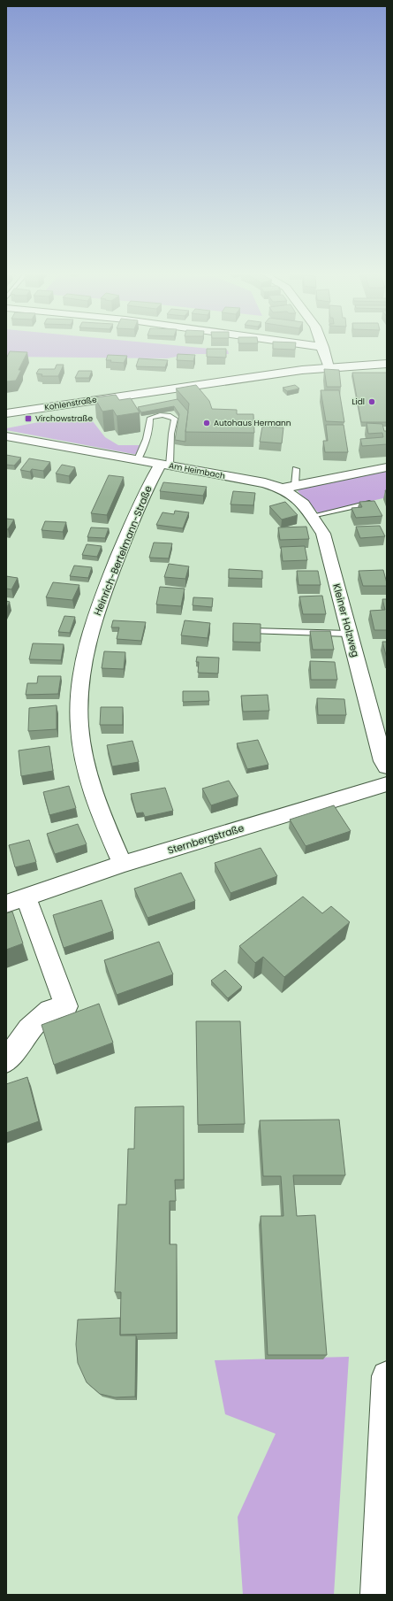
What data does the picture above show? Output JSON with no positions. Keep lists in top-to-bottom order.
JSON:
{
  "streets": {
    "street": [
      "Kohlenstraße",
      "Am Heimbach",
      "Heinrich-Bertelmann-Straße",
      "Kleiner Holzweg",
      "Sternbergstraße"
    ]
  },
  "crossings": [
    ["Am Heimbach", "Heinrich-Bertelmann-Straße"],
    ["Am Heimbach", "Kleiner Holzweg"],
    ["Heinrich-Bertelmann-Straße", "Sternbergstraße"]
  ],
  "places": {
    "other": ["Lidl", "Autohaus Hermann"],
    "transit": ["Virchowstraße"]
  }
}
